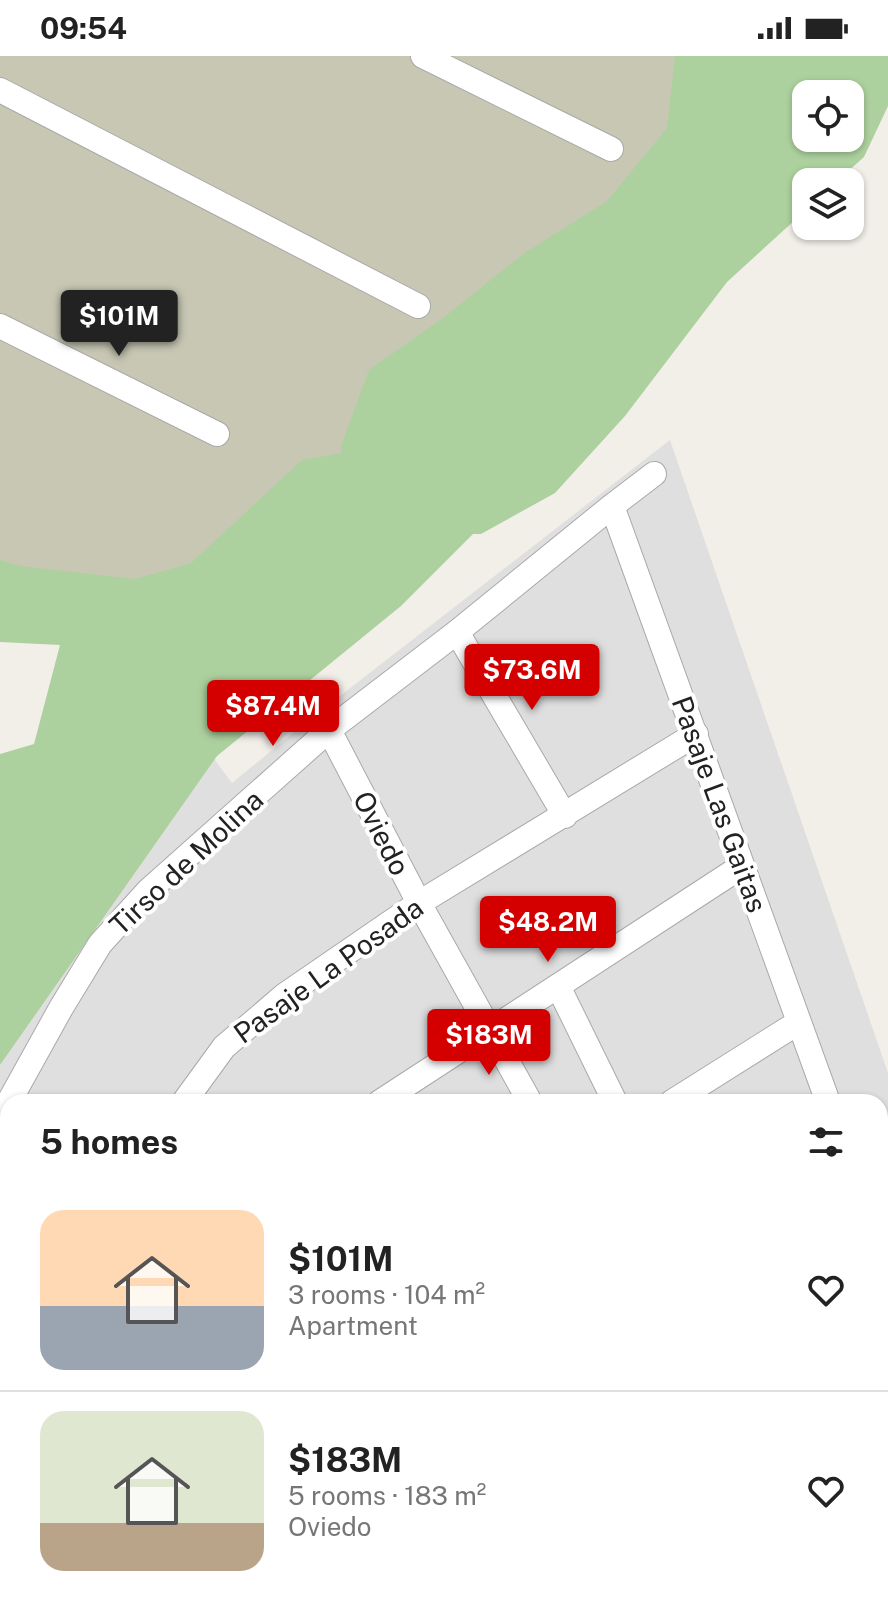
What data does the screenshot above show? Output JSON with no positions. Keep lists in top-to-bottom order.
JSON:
{
  "streets": {
    "street": [
      "Pasaje Las Gaitas",
      "Oviedo",
      "Tirso de Molina",
      "Pasaje La Posada"
    ]
  },
  "crossings": [
    ["Pasaje Las Gaitas", "Tirso de Molina"],
    ["Pasaje Las Gaitas", "Pasaje La Posada"],
    ["Oviedo", "Tirso de Molina"],
    ["Oviedo", "Pasaje La Posada"]
  ],
  "page": {
    "status": "09:54",
    "price": [
      "$101M",
      "$73.6M",
      "$87.4M",
      "$48.2M",
      "$183M"
    ],
    "heading": "5 homes",
    "list": [
      {
        "name": "$101M",
        "note": "3 rooms · 104 m² · Apartment"
      },
      {
        "name": "$183M",
        "note": "5 rooms · 183 m² · Oviedo"
      }
    ]
  }
}
